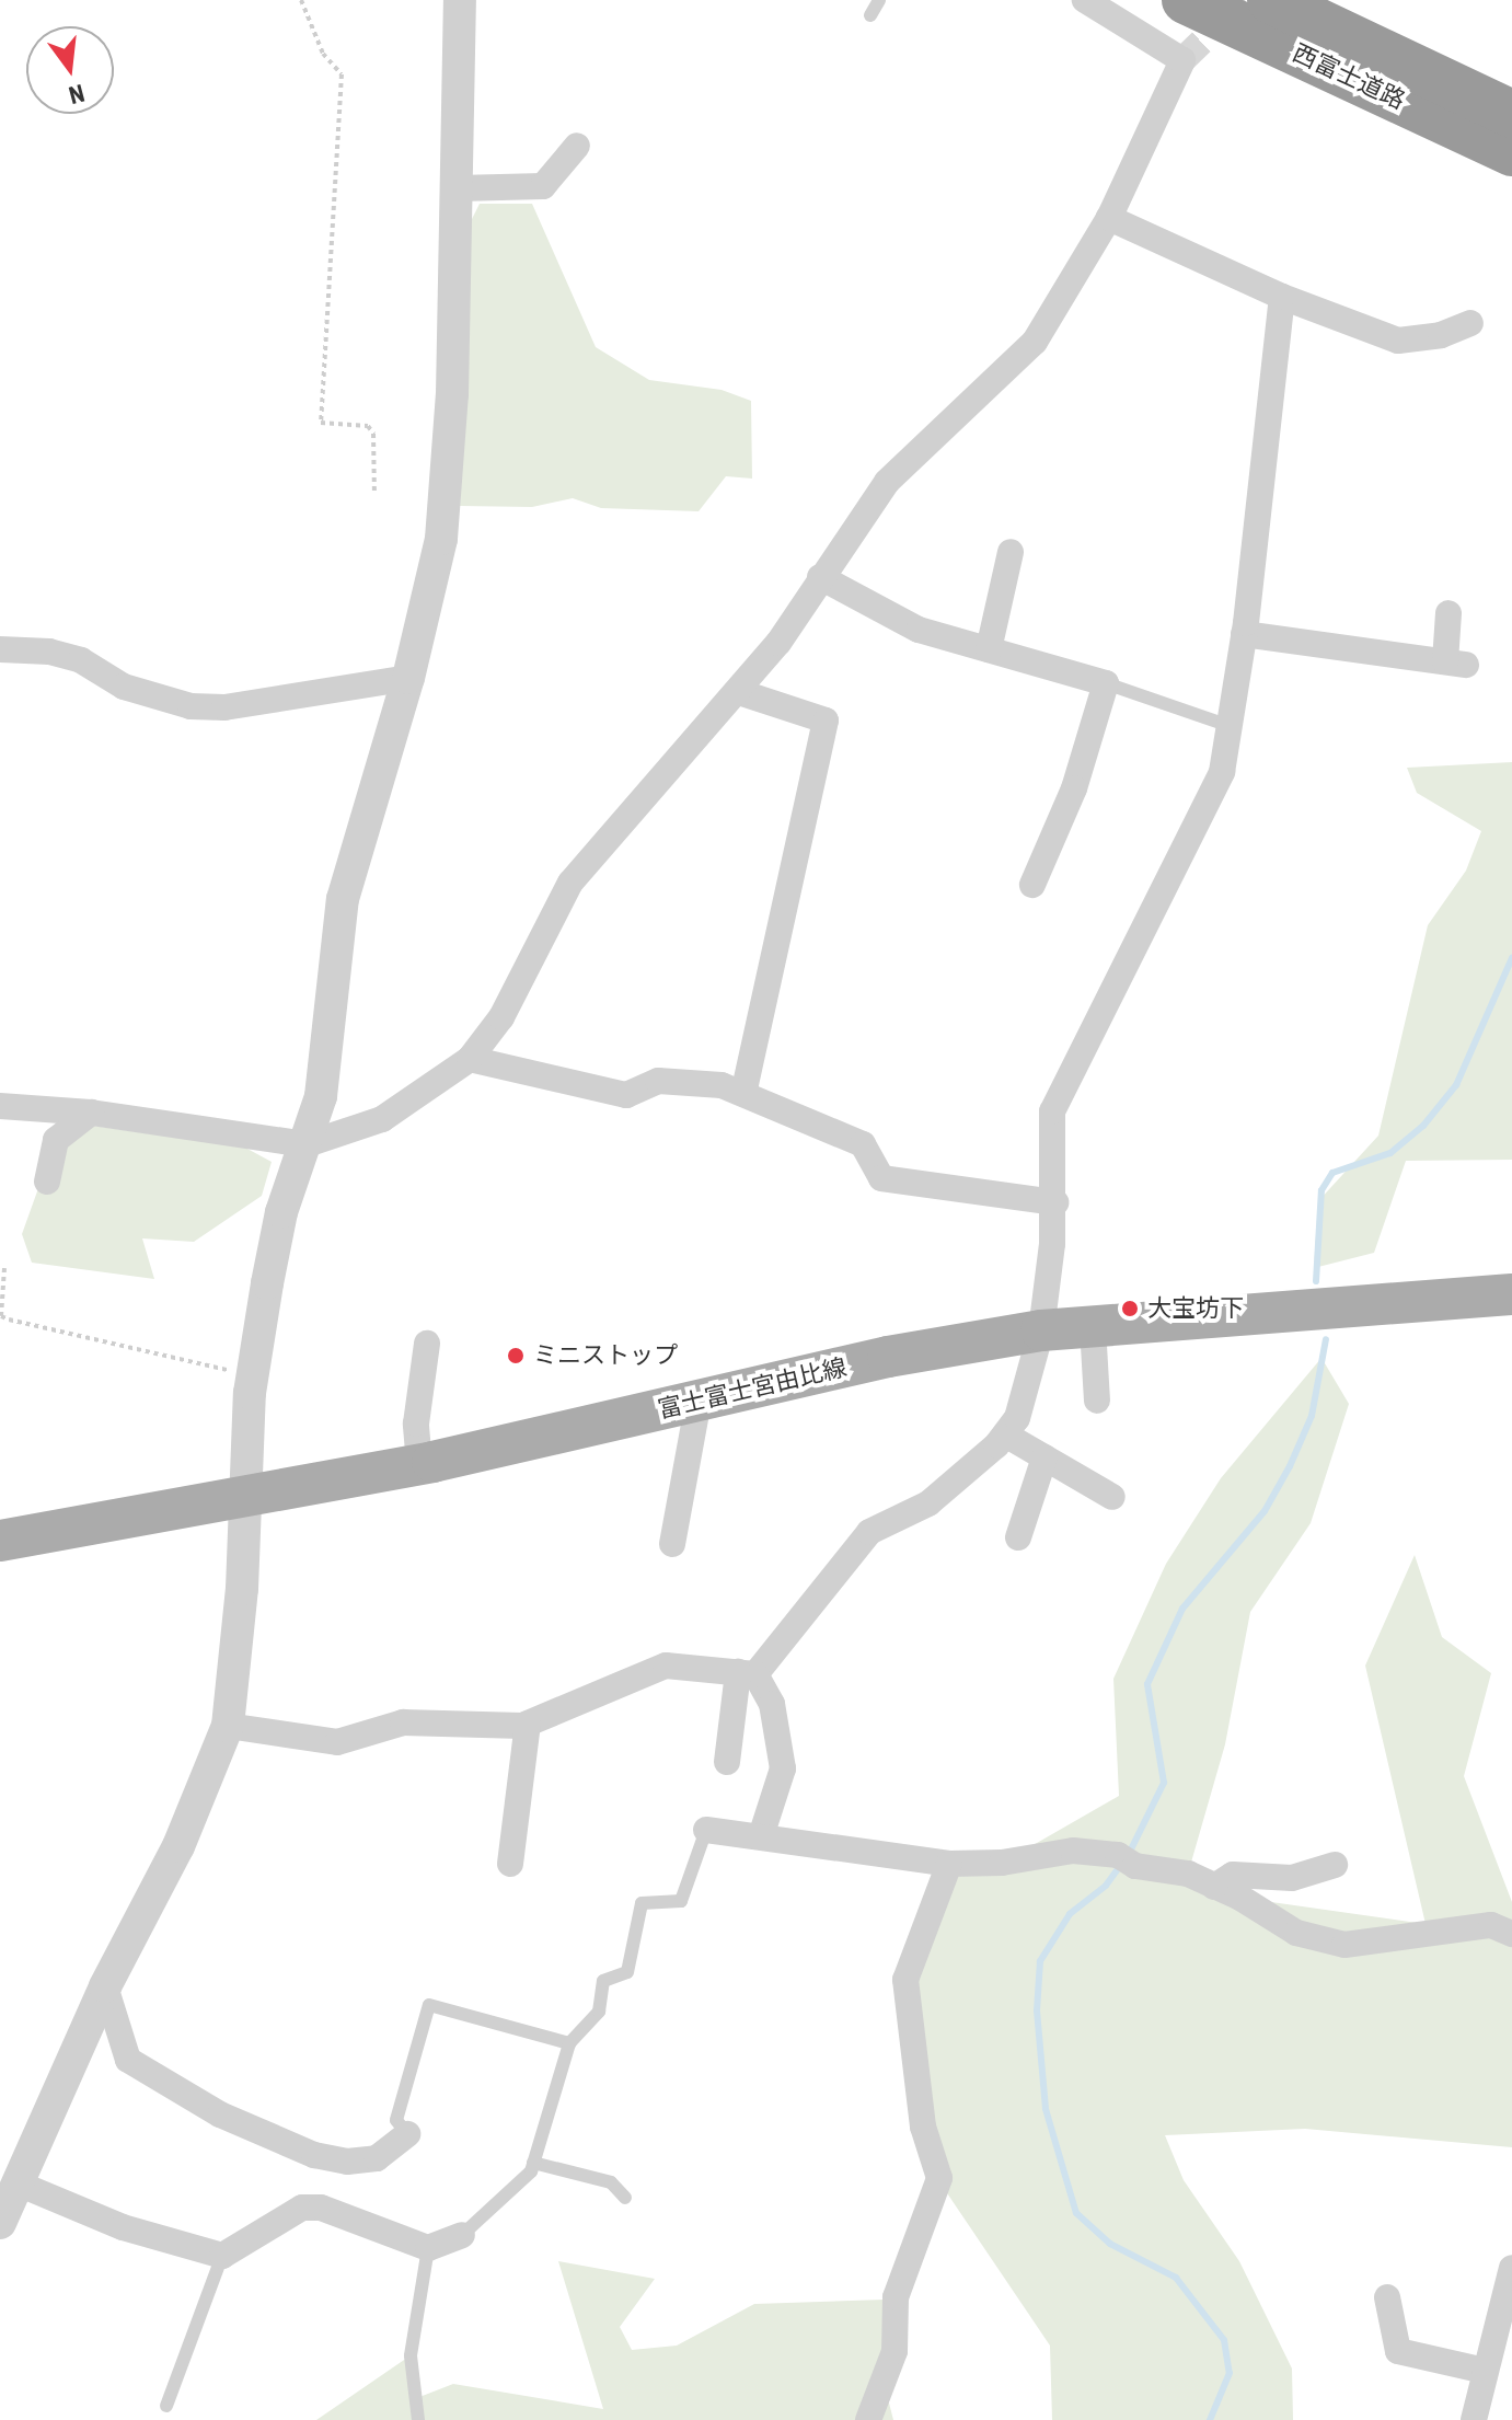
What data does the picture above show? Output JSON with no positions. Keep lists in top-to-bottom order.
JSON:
{
  "streets": {
    "highway": ["西富士道路"],
    "main road": ["富士富士宮由比線"]
  },
  "places": ["大宝坊下", "ミニストップ"],
  "north": "bottom"
}
